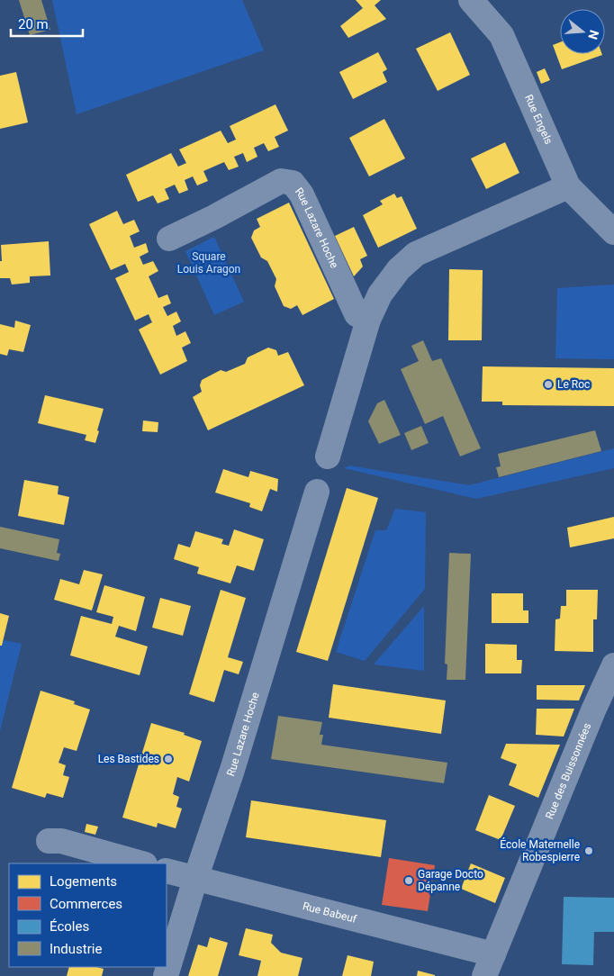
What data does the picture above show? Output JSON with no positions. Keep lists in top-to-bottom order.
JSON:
{
  "streets": {
    "street": [
      "Rue Engels",
      "Rue Lazare Hoche",
      "Rue des Buissonnées",
      "Rue Babeuf"
    ]
  },
  "crossings": [
    ["Rue Lazare Hoche", "Rue Babeuf"],
    ["Rue des Buissonnées", "Rue Babeuf"]
  ],
  "parks": ["Square Louis Aragon"],
  "places": [
    "Le Roc",
    "Les Bastides",
    "École Maternelle Robespierre",
    "Garage Docto Dépanne"
  ],
  "legend": [
    "Logements",
    "Commerces",
    "Écoles",
    "Industrie"
  ],
  "scale_bar": "20 m",
  "north": "right"
}
